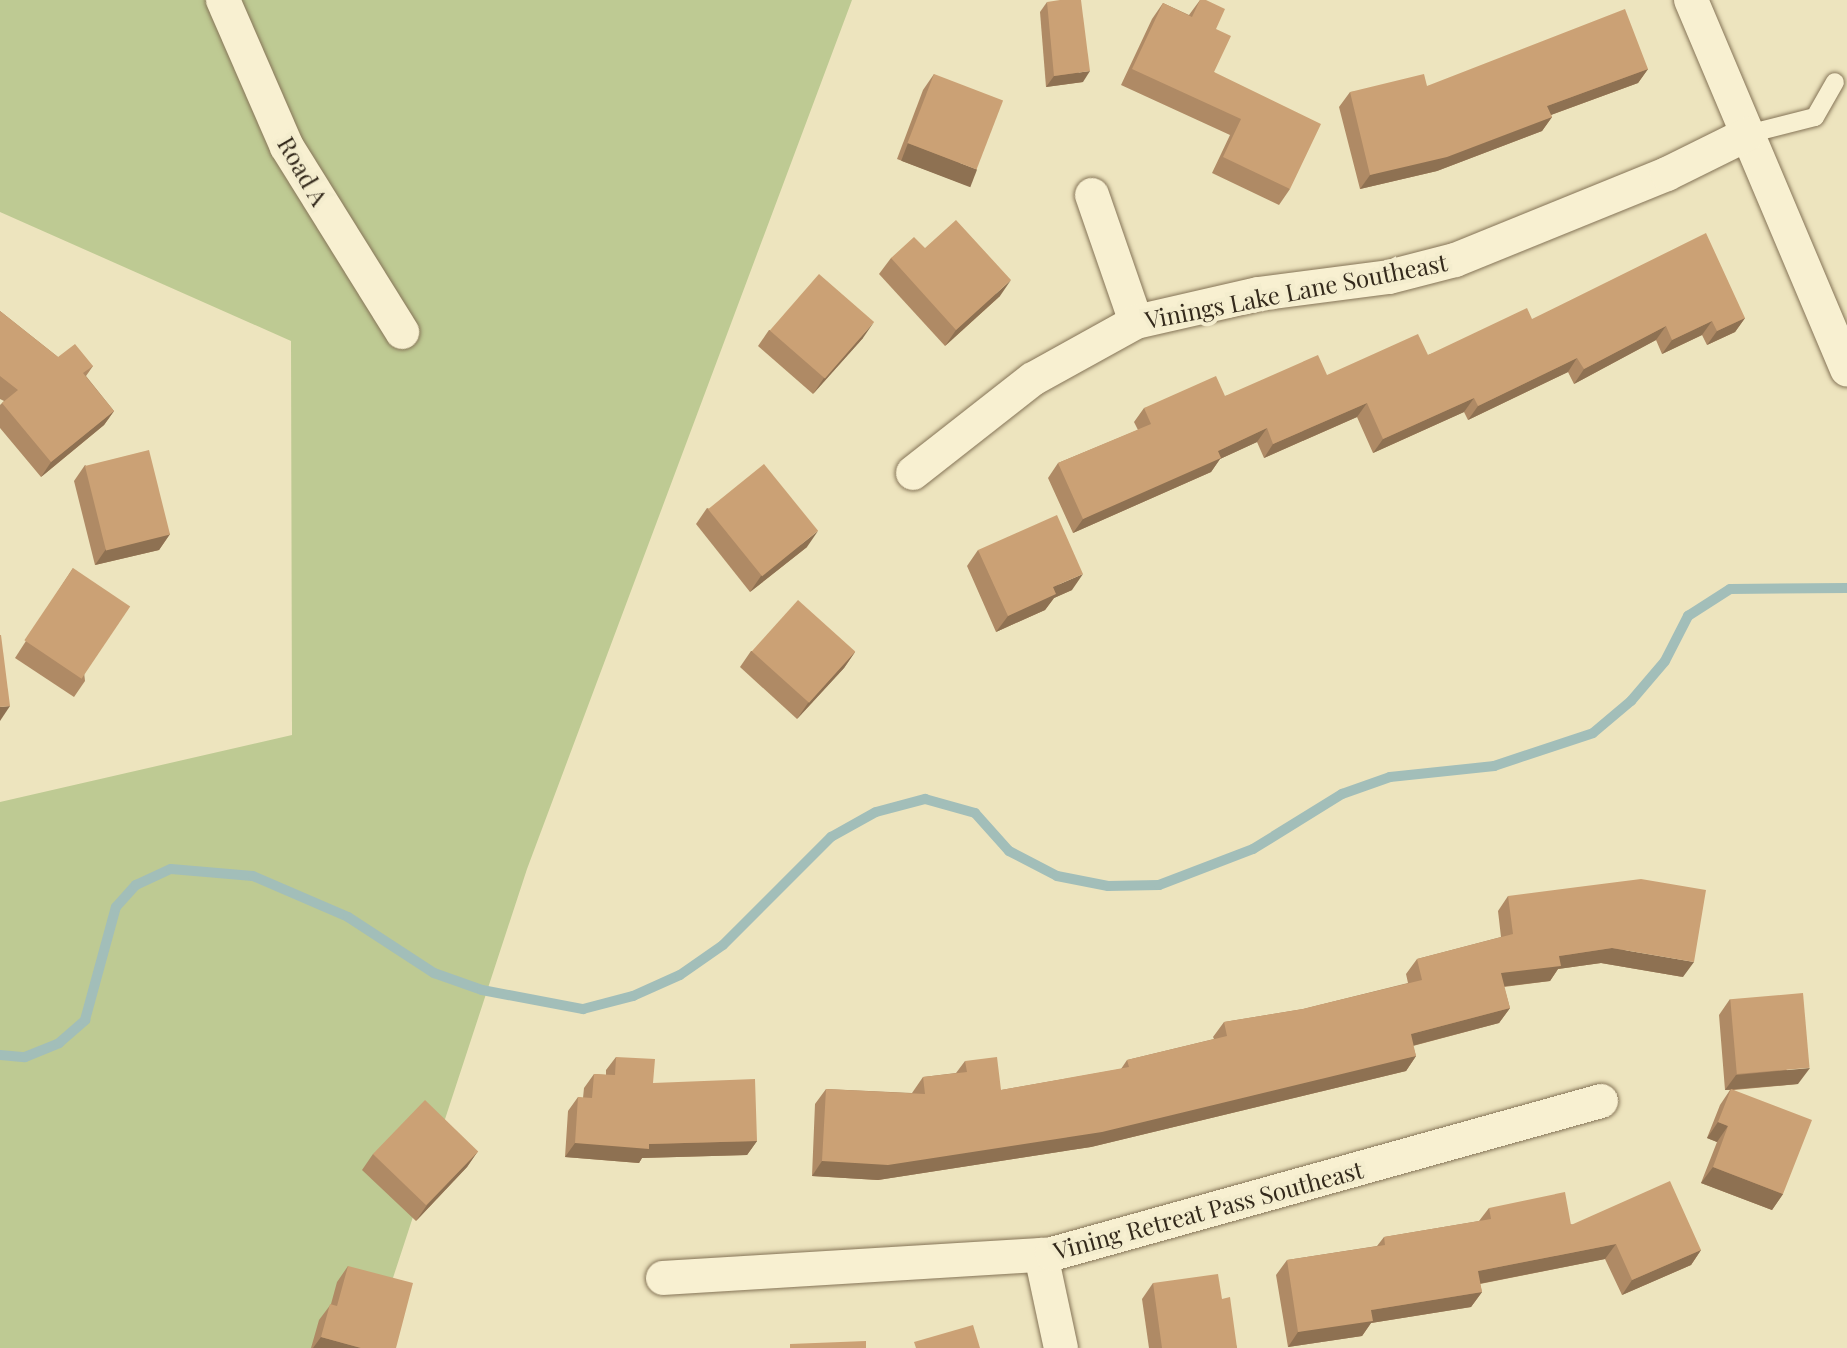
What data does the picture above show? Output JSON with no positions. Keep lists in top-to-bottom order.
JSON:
{
  "streets": {
    "street": ["Road A", "Vinings Lake Lane Southeast", "Vining Retreat Pass Southeast"]
  }
}
